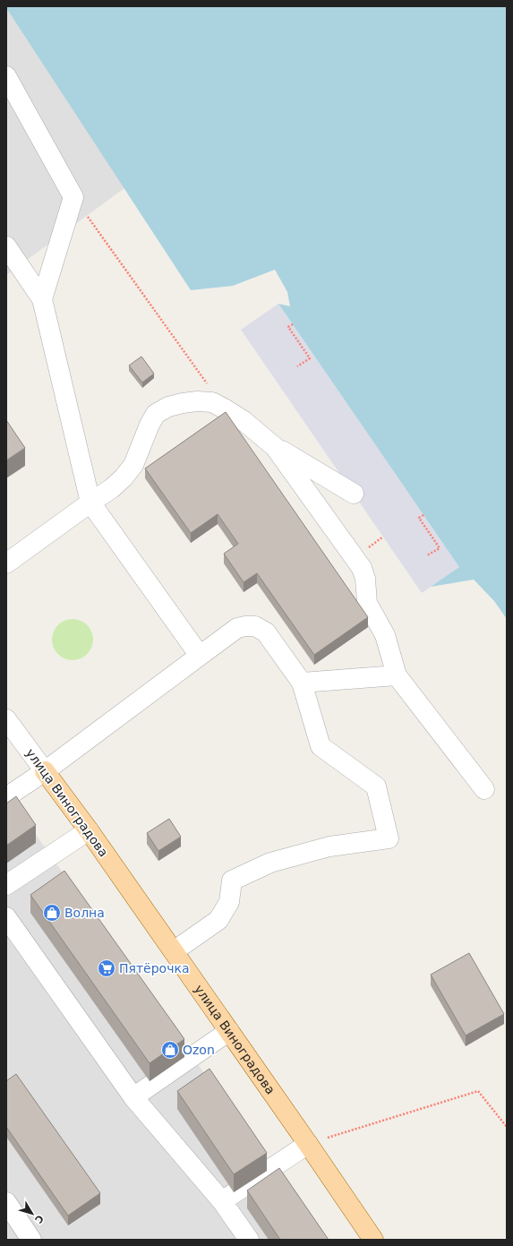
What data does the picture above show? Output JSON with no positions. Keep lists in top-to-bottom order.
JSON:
{
  "streets": {
    "main road": ["улица Виноградова"]
  },
  "places": {
    "shop": ["Волна", "Ozon"],
    "supermarket": ["Пятёрочка"]
  },
  "north": "bottom right"
}
